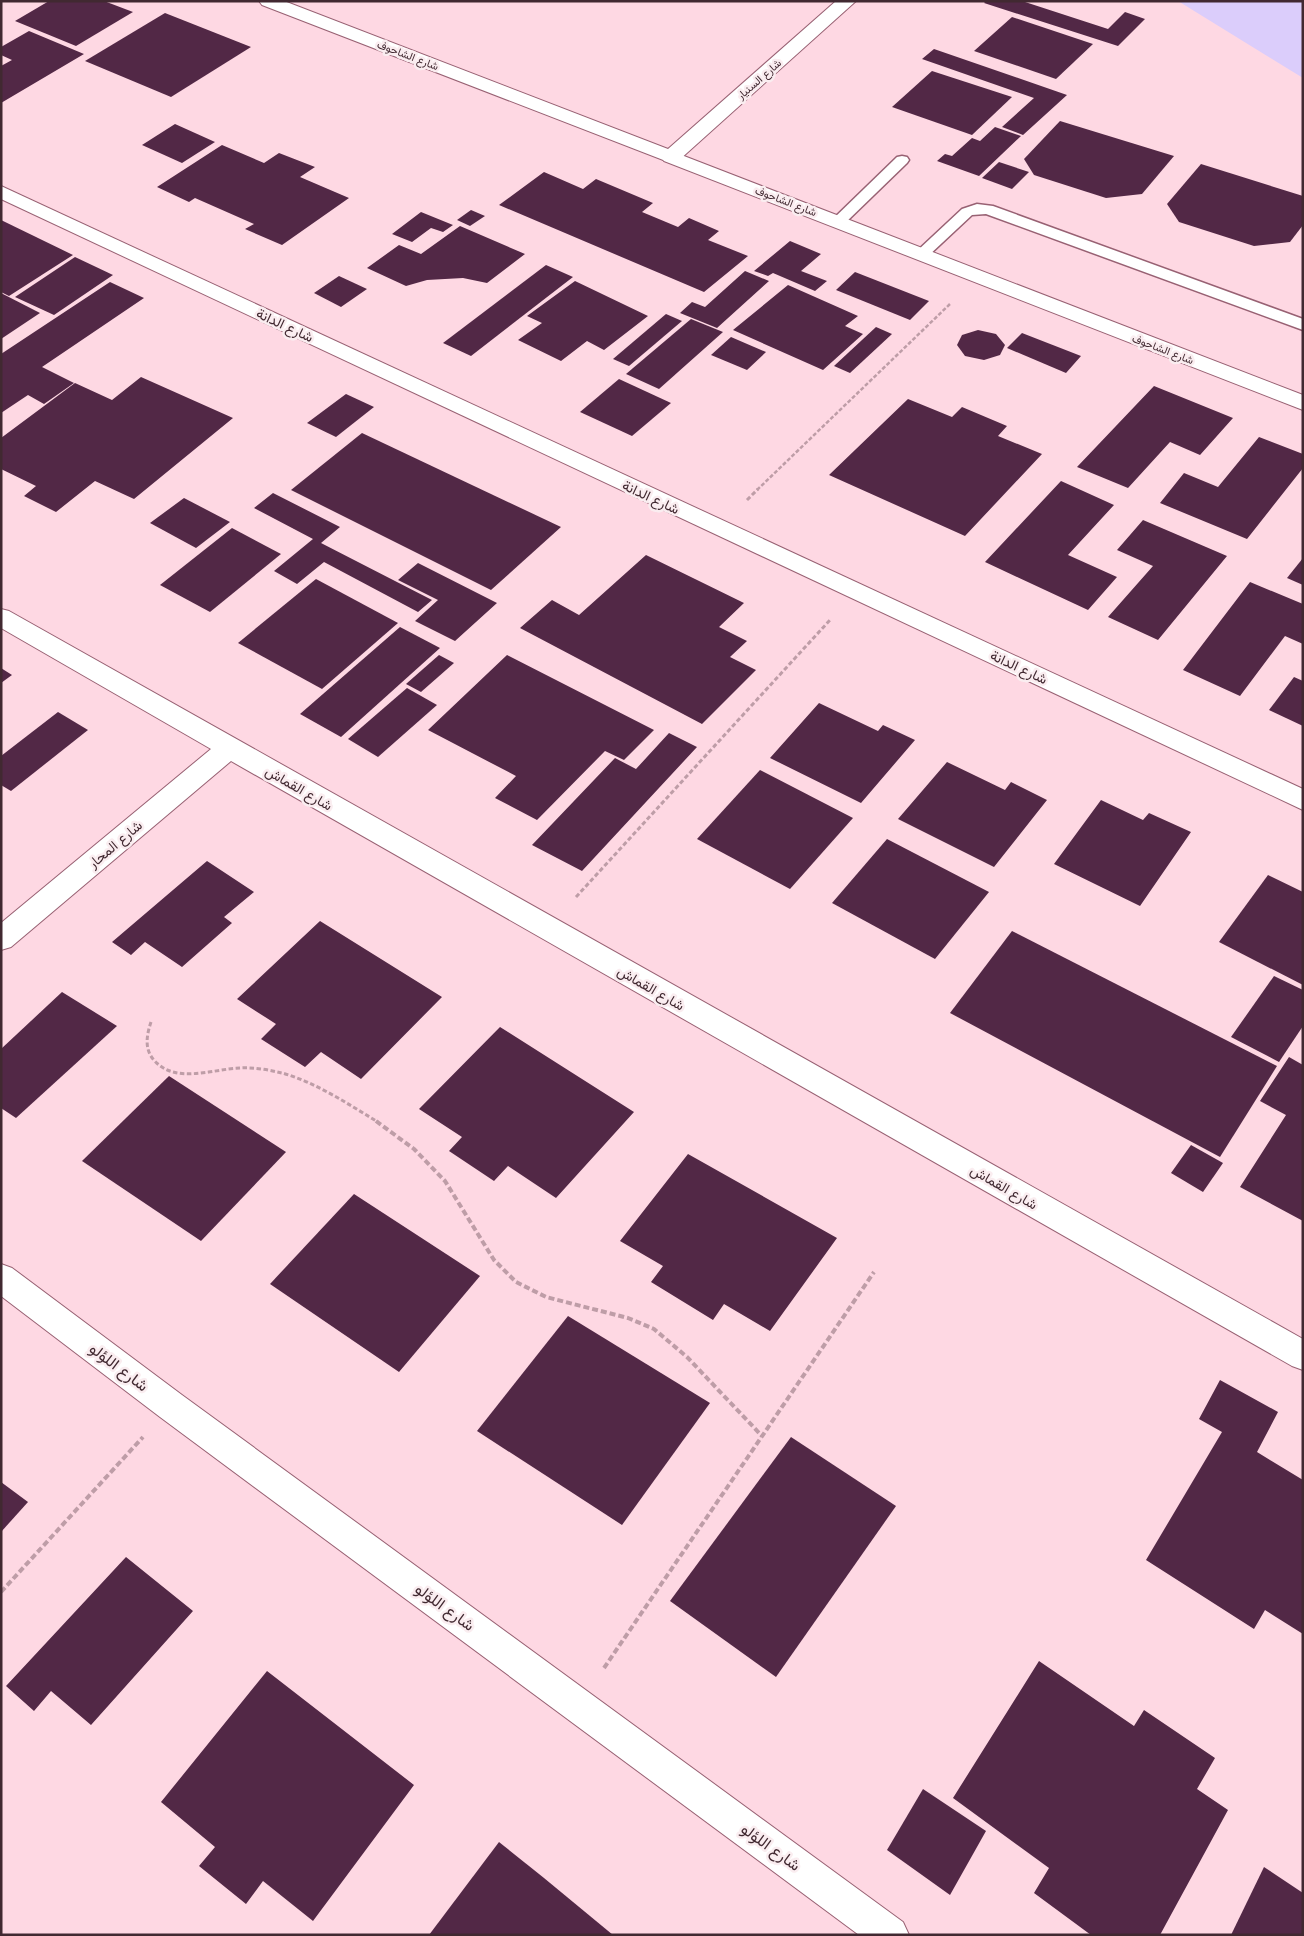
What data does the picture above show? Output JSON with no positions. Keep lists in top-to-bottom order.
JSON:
{
  "streets": {
    "street": [
      "شارع الشاحوف",
      "شارع السنيار",
      "شارع الدانة",
      "شارع القماش",
      "شارع المحار",
      "شارع اللؤلو"
    ]
  },
  "crossings": [
    ["شارع الشاحوف", "شارع السنيار"],
    ["شارع القماش", "شارع المحار"]
  ]
}
